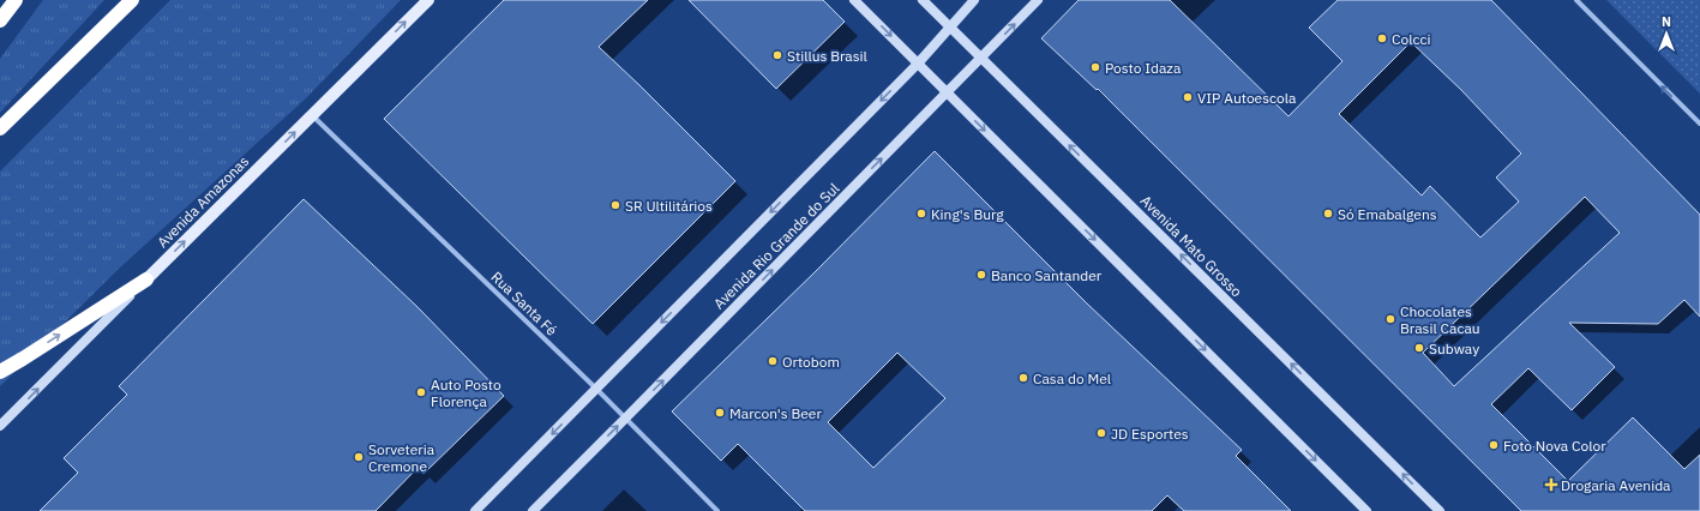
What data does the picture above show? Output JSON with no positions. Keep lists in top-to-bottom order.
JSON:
{
  "streets": {
    "main road": ["Avenida Amazonas"],
    "street": ["Avenida Rio Grande do Sul", "Avenida Mato Grosso", "Rua Santa Fé"]
  },
  "crossings": [
    ["Avenida Amazonas", "Rua Santa Fé"],
    ["Avenida Rio Grande do Sul", "Avenida Mato Grosso"],
    ["Avenida Rio Grande do Sul", "Rua Santa Fé"]
  ],
  "one_way": ["Avenida Amazonas"],
  "places": {
    "other": [
      "Colcci",
      "Stillus Brasil",
      "Posto Idaza",
      "VIP Autoescola",
      "SR Ultilitários",
      "King's Burg",
      "Só Emabalgens",
      "Banco Santander",
      "Chocolates Brasil Cacau",
      "Subway",
      "Ortobom",
      "Casa do Mel",
      "Auto Posto Florença",
      "Marcon's Beer",
      "JD Esportes",
      "Foto Nova Color",
      "Sorveteria Cremone"
    ],
    "health": ["Drogaria Avenida"]
  },
  "north": "top"
}
